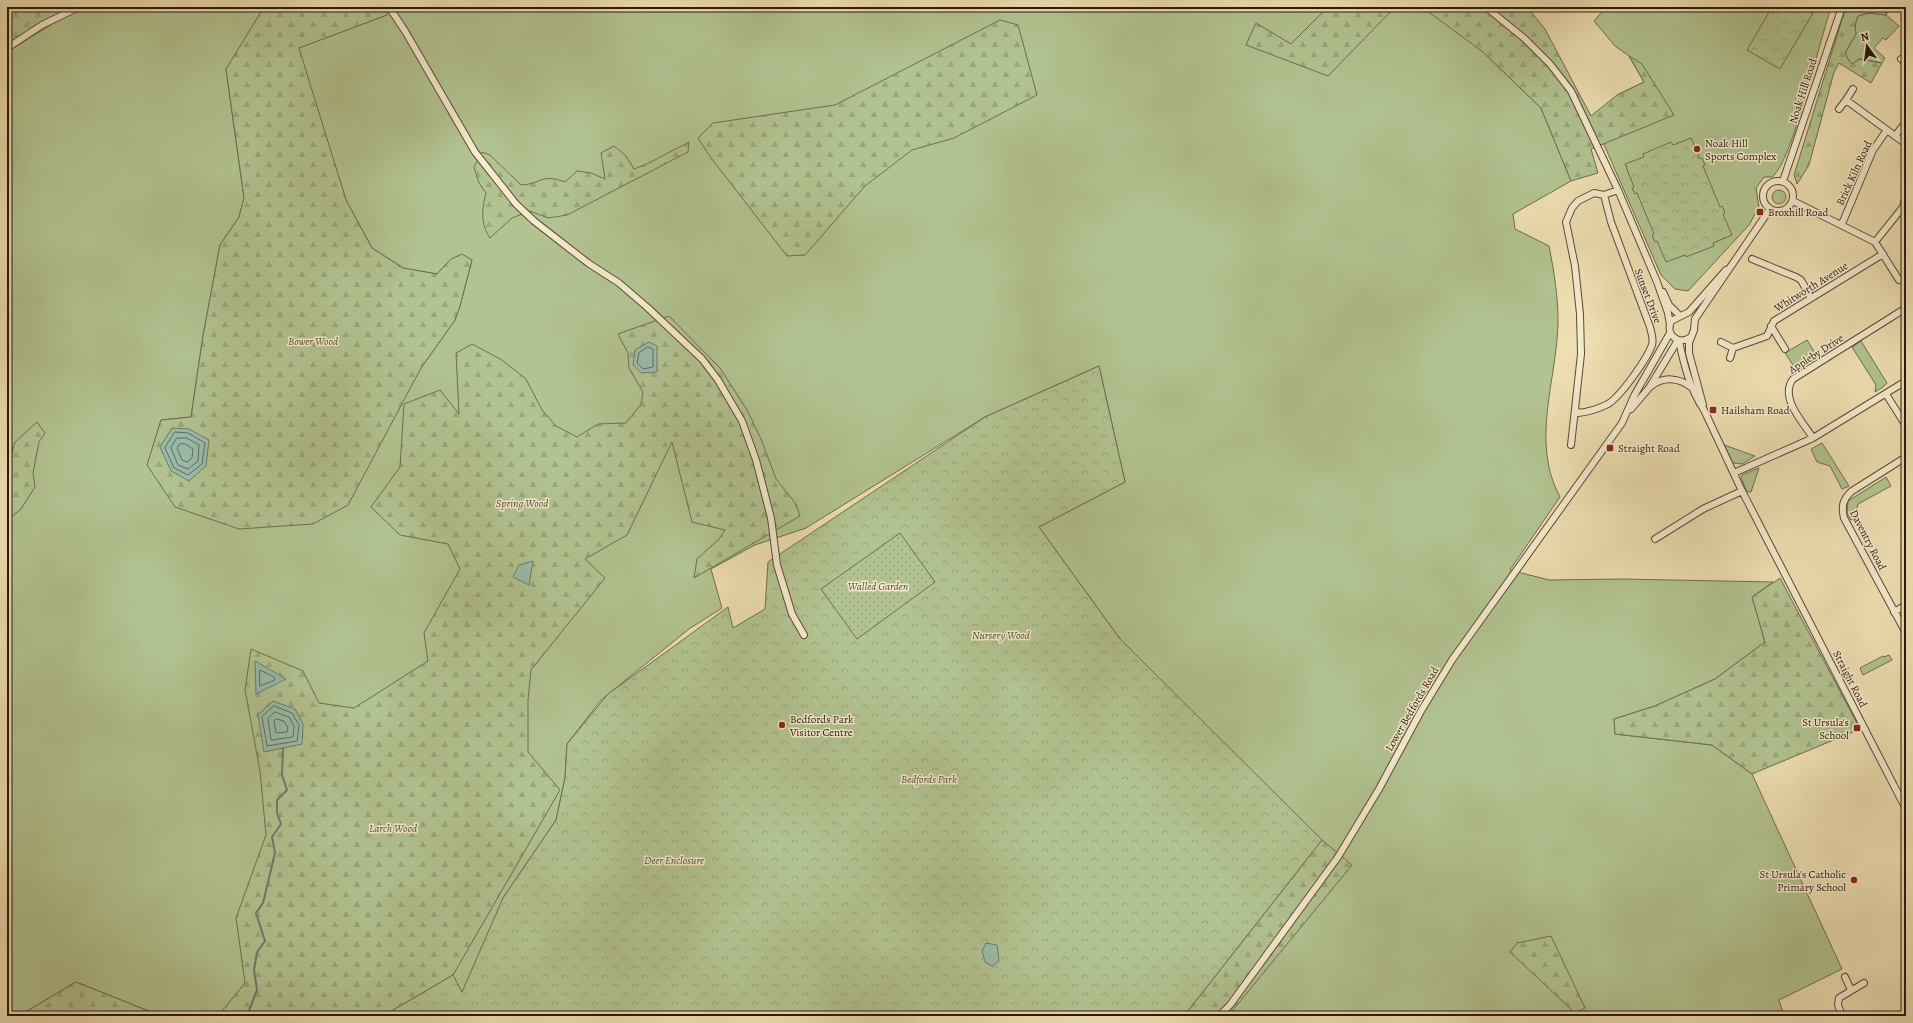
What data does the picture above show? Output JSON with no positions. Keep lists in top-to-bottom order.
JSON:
{
  "streets": {
    "street": [
      "Noak Hill Road",
      "Brick Kiln Road",
      "Whitworth Avenue",
      "Sunset Drive",
      "Appleby Drive",
      "Daventry Road",
      "Straight Road",
      "Lower Bedfords Road"
    ]
  },
  "crossings": [
    ["Straight Road", "Lower Bedfords Road"]
  ],
  "parks": [
    "Bower Wood",
    "Spring Wood",
    "Walled Garden",
    "Nursery Wood",
    "Bedfords Park",
    "Larch Wood",
    "Deer Enclosure"
  ],
  "places": {
    "other": ["Noak Hill Sports Complex", "Bedfords Park Visitor Centre", "St Ursula's Catholic Primary School"],
    "transit": [
      "Broxhill Road",
      "Hailsham Road",
      "Straight Road",
      "St Ursula's School"
    ]
  },
  "north": "top"
}
